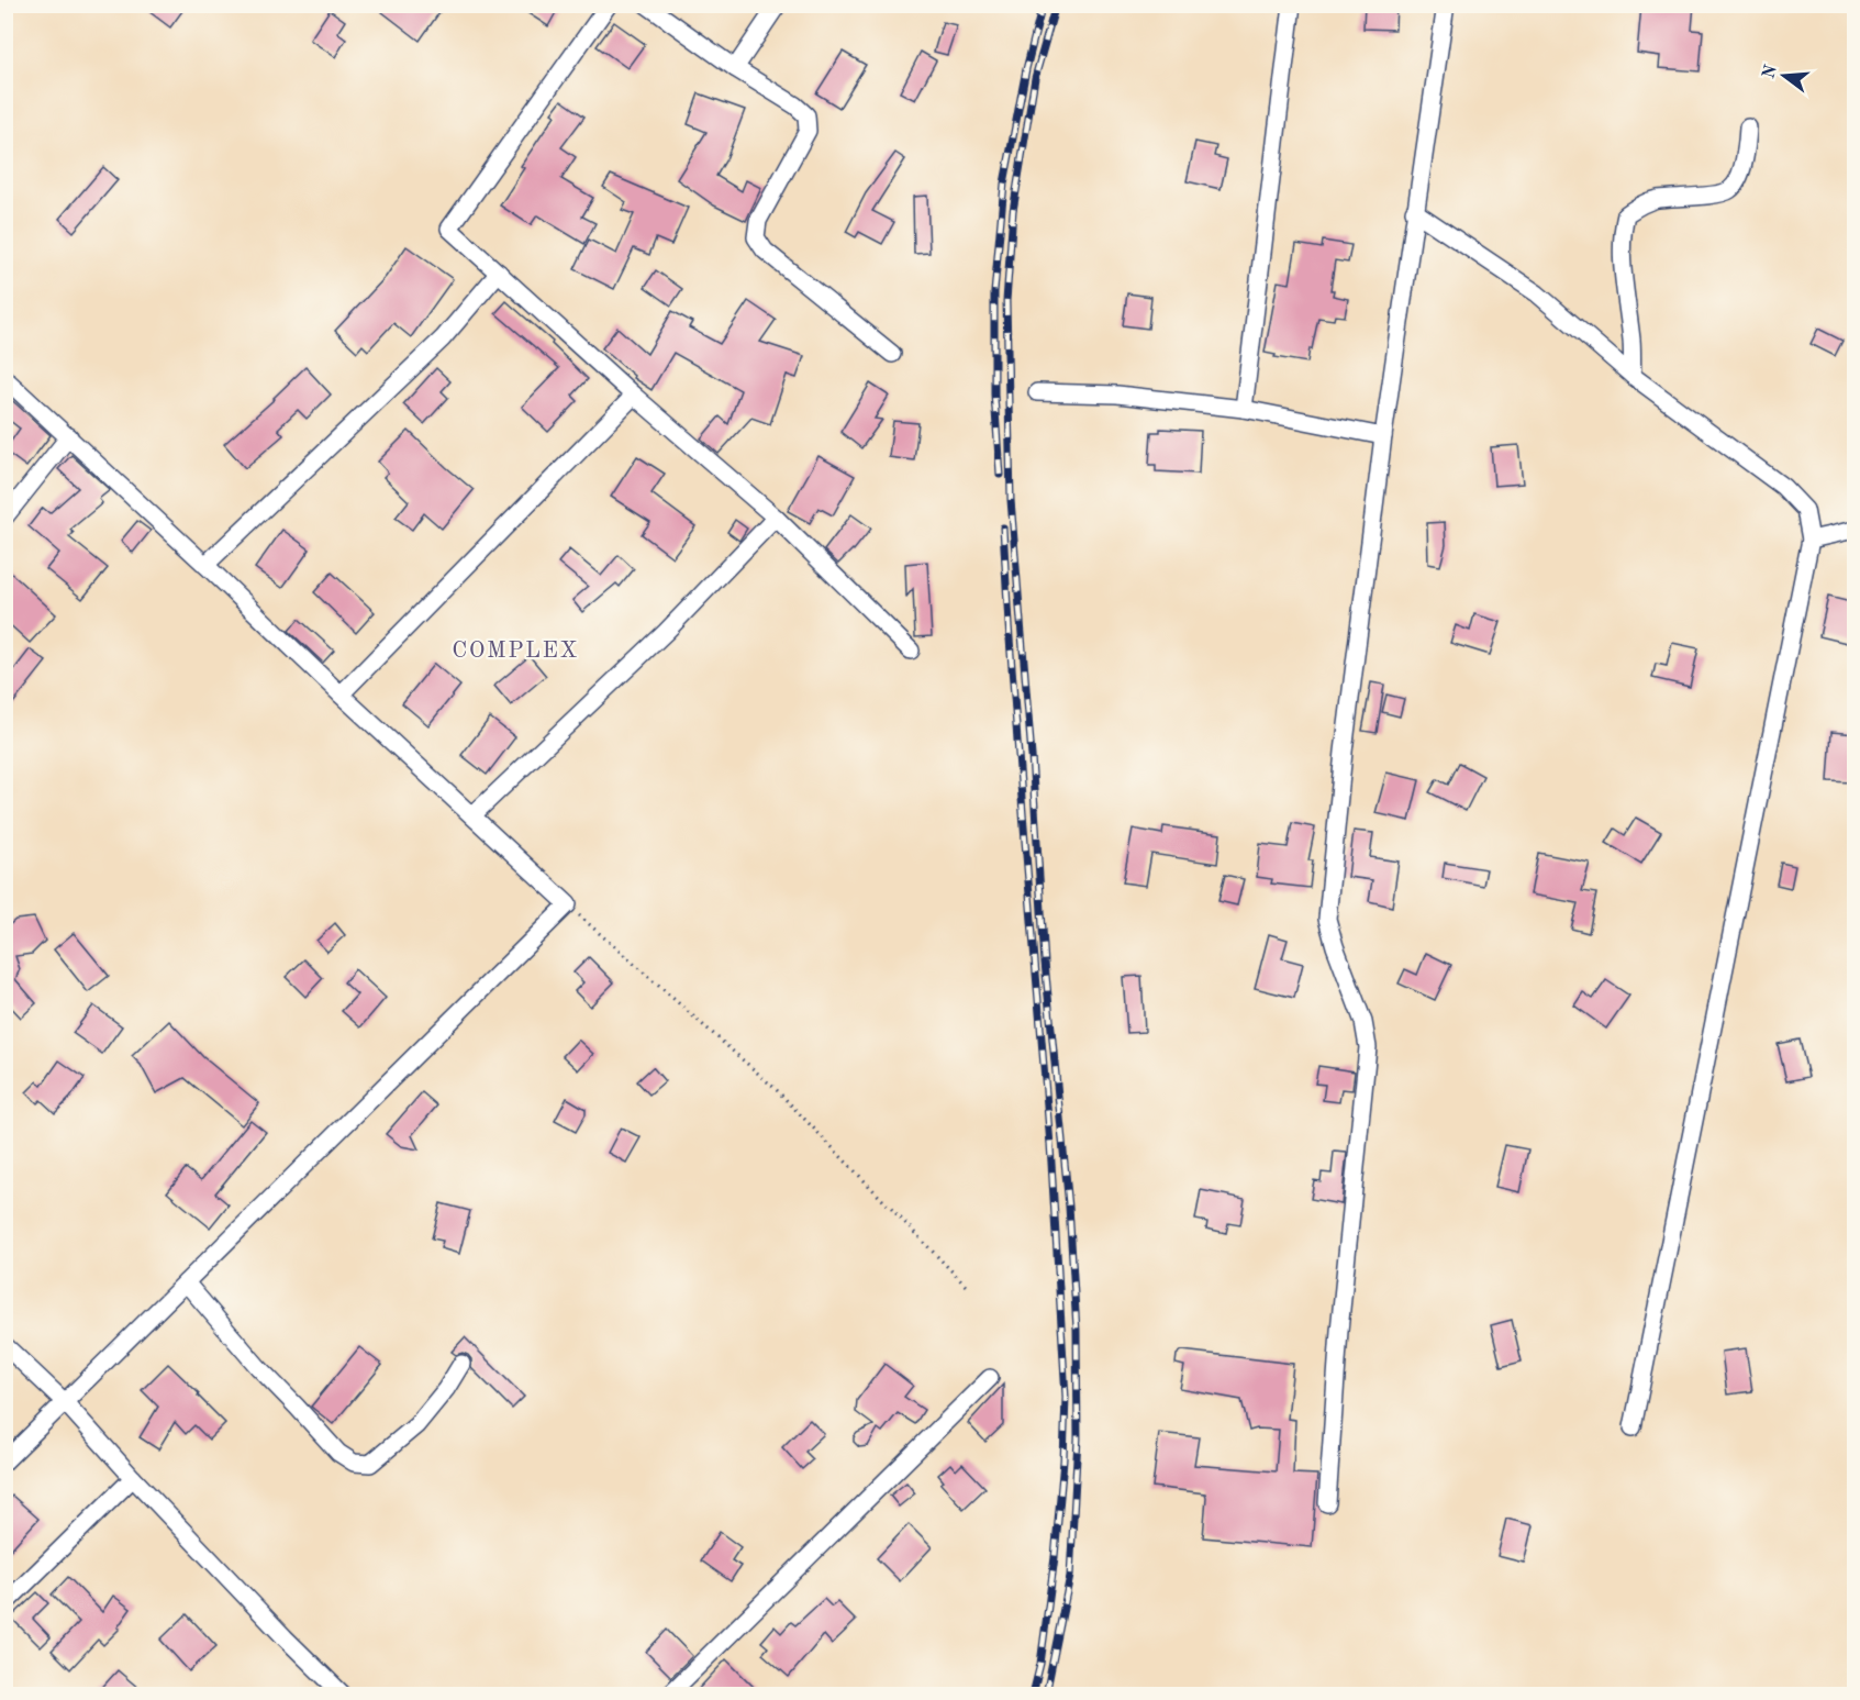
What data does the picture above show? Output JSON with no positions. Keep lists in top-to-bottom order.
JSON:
{
  "districts": ["COMPLEX"],
  "north": "left"
}
